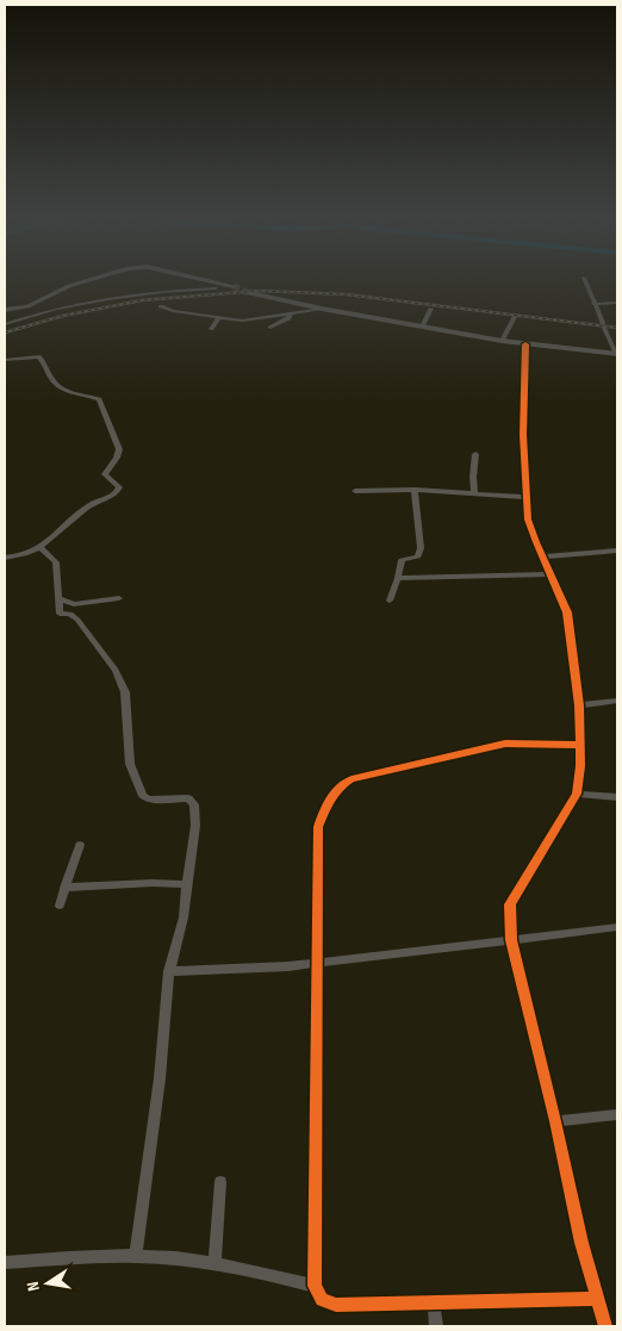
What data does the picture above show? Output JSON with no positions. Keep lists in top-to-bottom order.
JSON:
{
  "north": "left"
}
